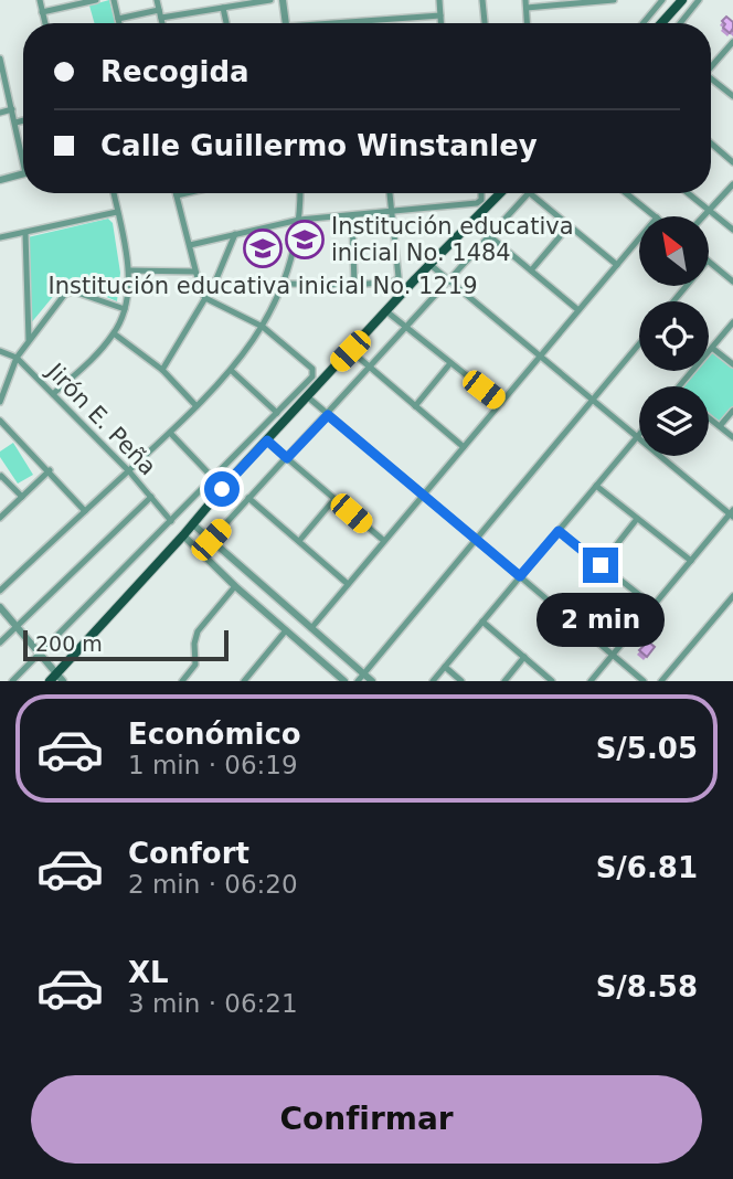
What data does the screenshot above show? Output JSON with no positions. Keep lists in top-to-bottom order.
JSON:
{
  "streets": {
    "street": ["Jirón E. Peña"]
  },
  "places": {
    "school or university": ["Institución educativa inicial No. 1484", "Institución educativa inicial No. 1219"]
  },
  "scale_bar": "200 m",
  "north": "top left",
  "page": {
    "banner": ["Recogida", "Calle Guillermo Winstanley"],
    "bubble": "2 min",
    "scale": "200 m",
    "list": [
      {
        "name": "Económico",
        "note": "1 min · 06:19",
        "value": "S/5.05"
      },
      {
        "name": "Confort",
        "note": "2 min · 06:20",
        "value": "S/6.81"
      },
      {
        "name": "XL",
        "note": "3 min · 06:21",
        "value": "S/8.58"
      }
    ],
    "buttons": "Confirmar"
  }
}
